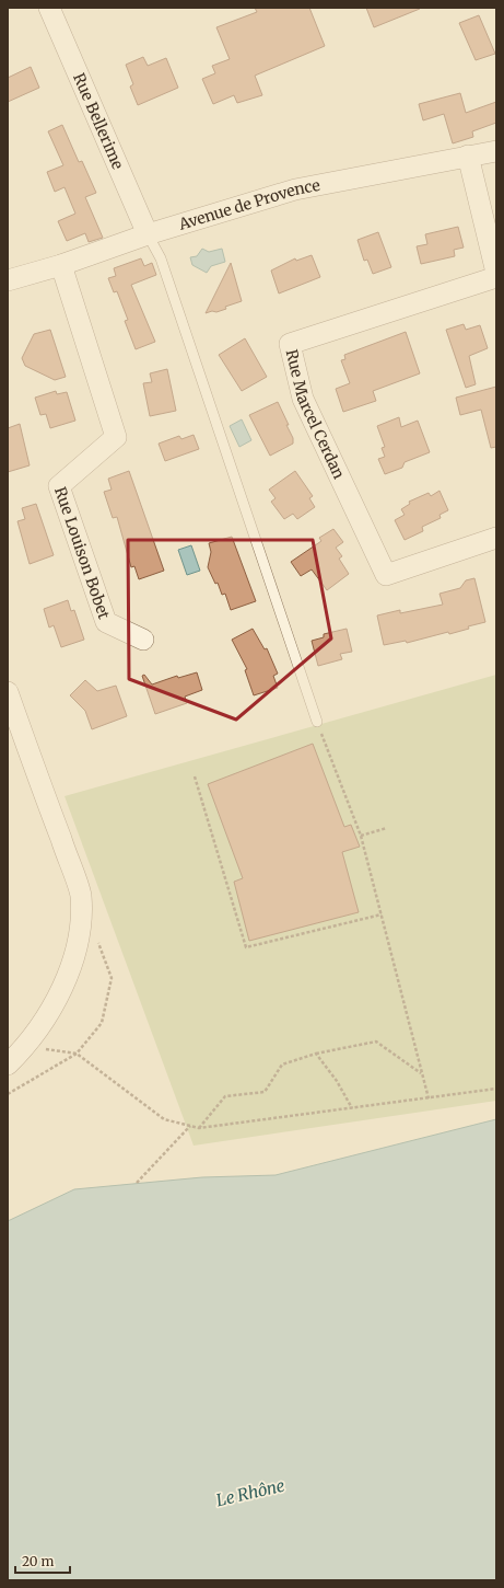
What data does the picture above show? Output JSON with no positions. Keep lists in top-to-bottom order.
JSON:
{
  "streets": {
    "street": [
      "Rue Bellerime",
      "Avenue de Provence",
      "Rue Marcel Cerdan",
      "Rue Louison Bobet"
    ]
  },
  "crossings": [
    ["Rue Bellerime", "Avenue de Provence"],
    ["Avenue de Provence", "Rue Louison Bobet"]
  ],
  "water": ["Le Rhône"],
  "scale_bar": "20 m"
}
